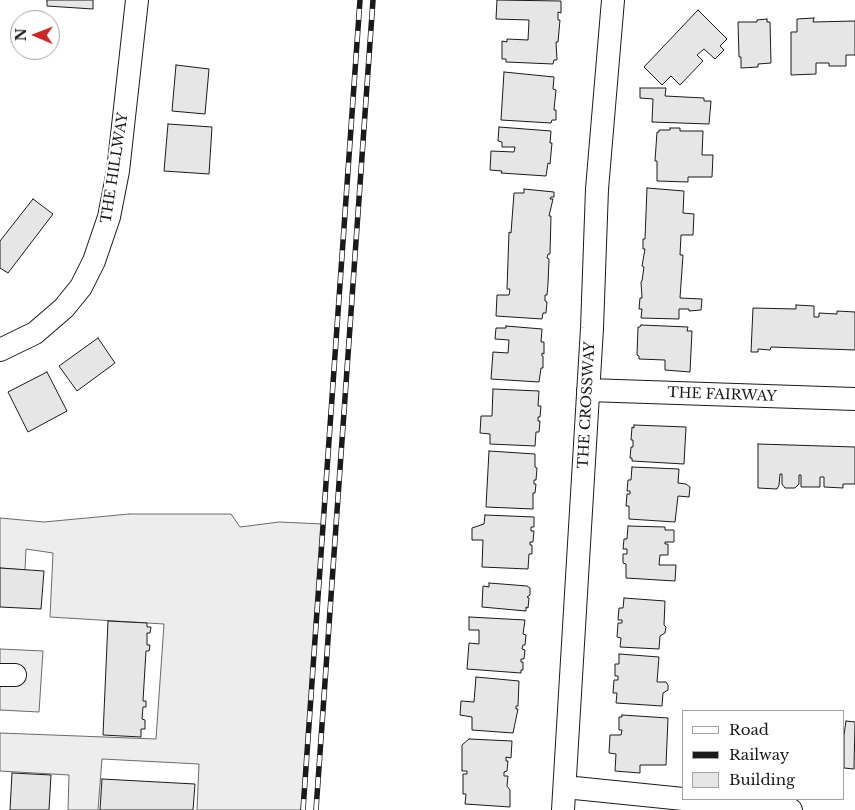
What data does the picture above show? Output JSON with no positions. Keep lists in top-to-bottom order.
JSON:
{
  "streets": {
    "street": ["THE HILLWAY", "THE FAIRWAY", "THE CROSSWAY"]
  },
  "crossings": [
    ["THE FAIRWAY", "THE CROSSWAY"]
  ],
  "legend": ["Road", "Railway", "Building"],
  "north": "left"
}
